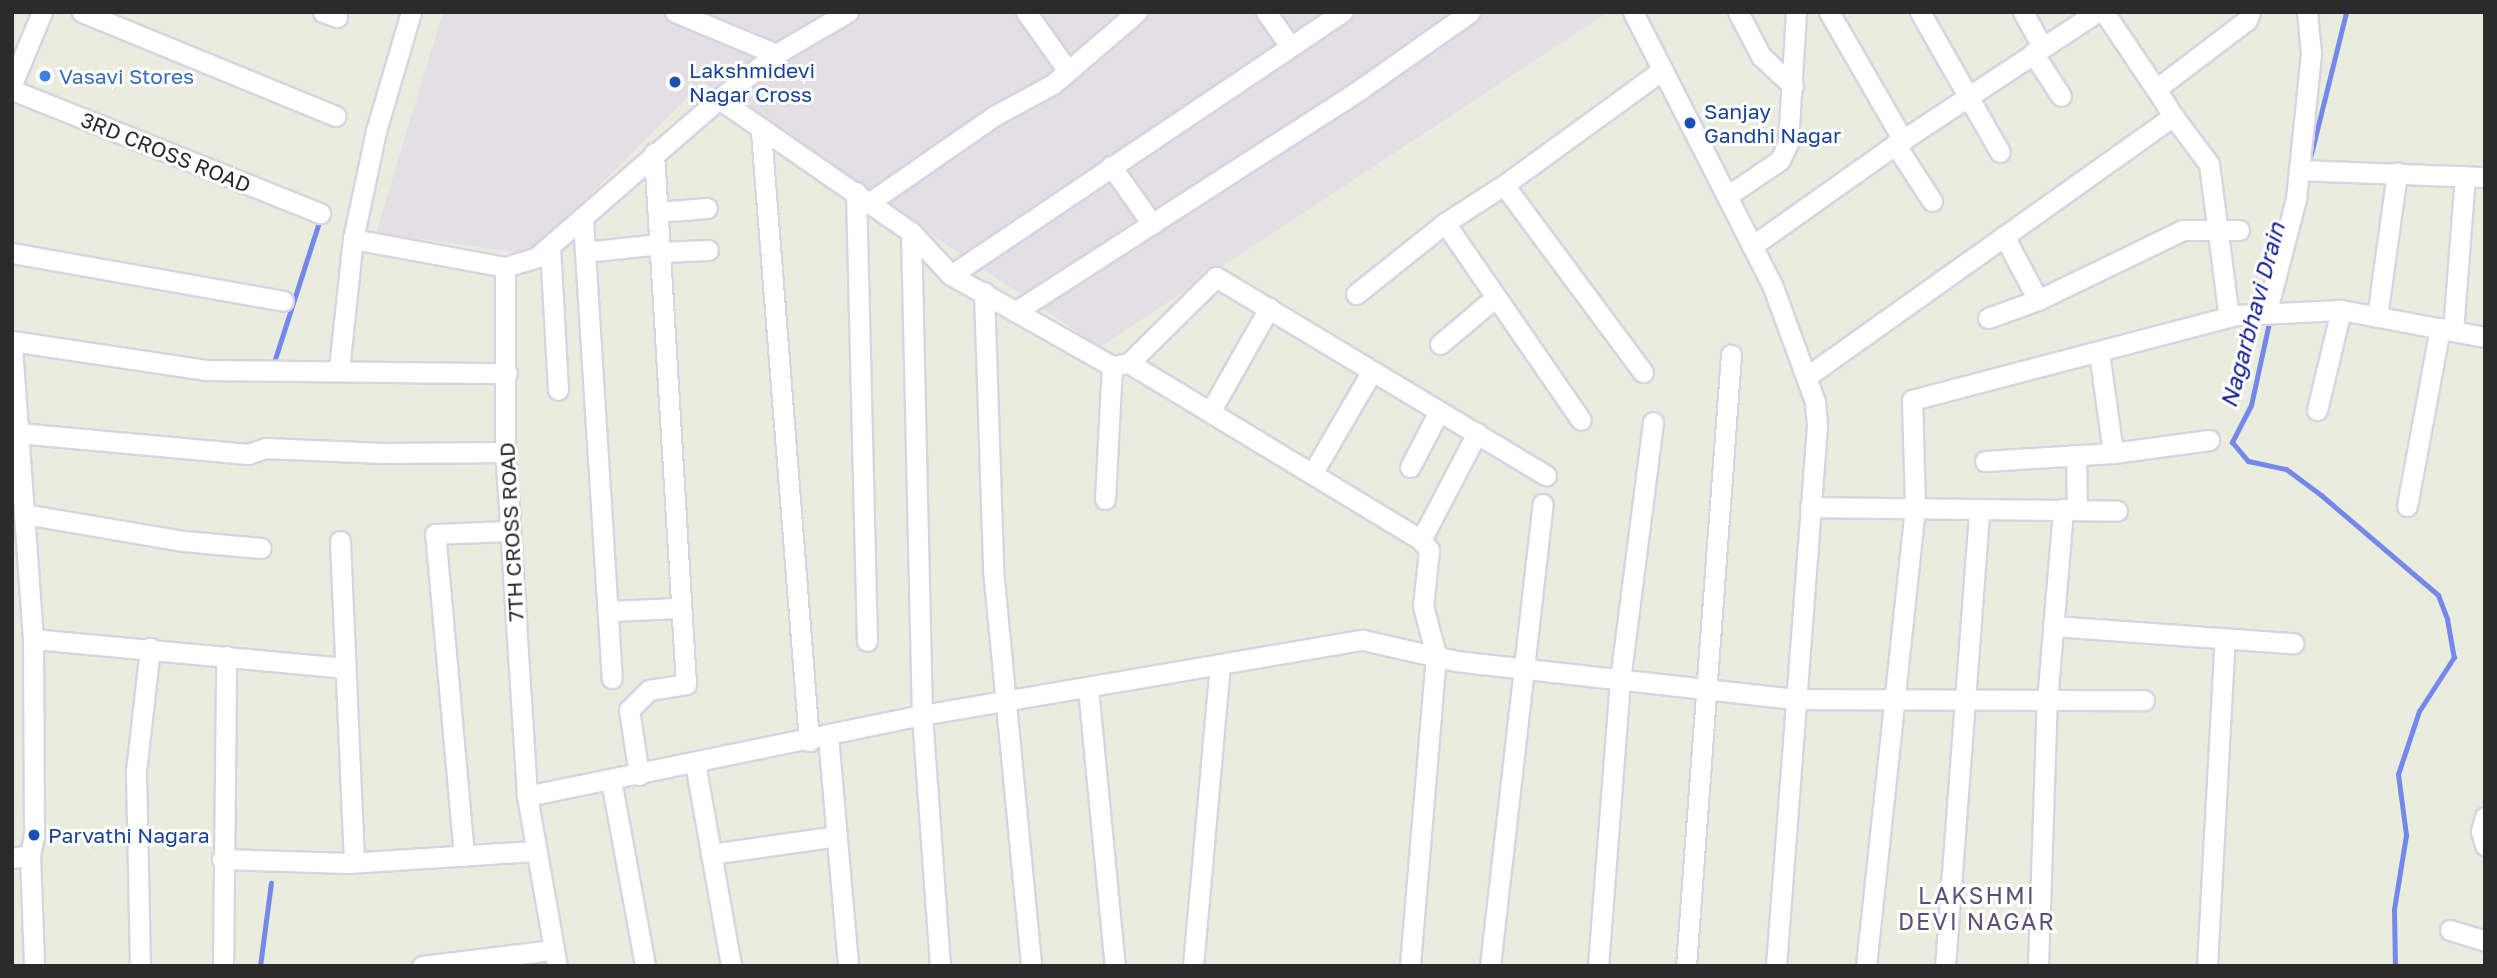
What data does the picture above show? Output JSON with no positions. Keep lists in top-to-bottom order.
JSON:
{
  "streets": {
    "street": ["3RD CROSS ROAD", "7TH CROSS ROAD"]
  },
  "districts": ["LAKSHMI DEVI NAGAR"],
  "water": ["Nagarbhavi Drain"],
  "places": [
    "Vasavi Stores",
    "Lakshmidevi Nagar Cross",
    "Sanjay Gandhi Nagar",
    "Parvathi Nagara"
  ]
}
